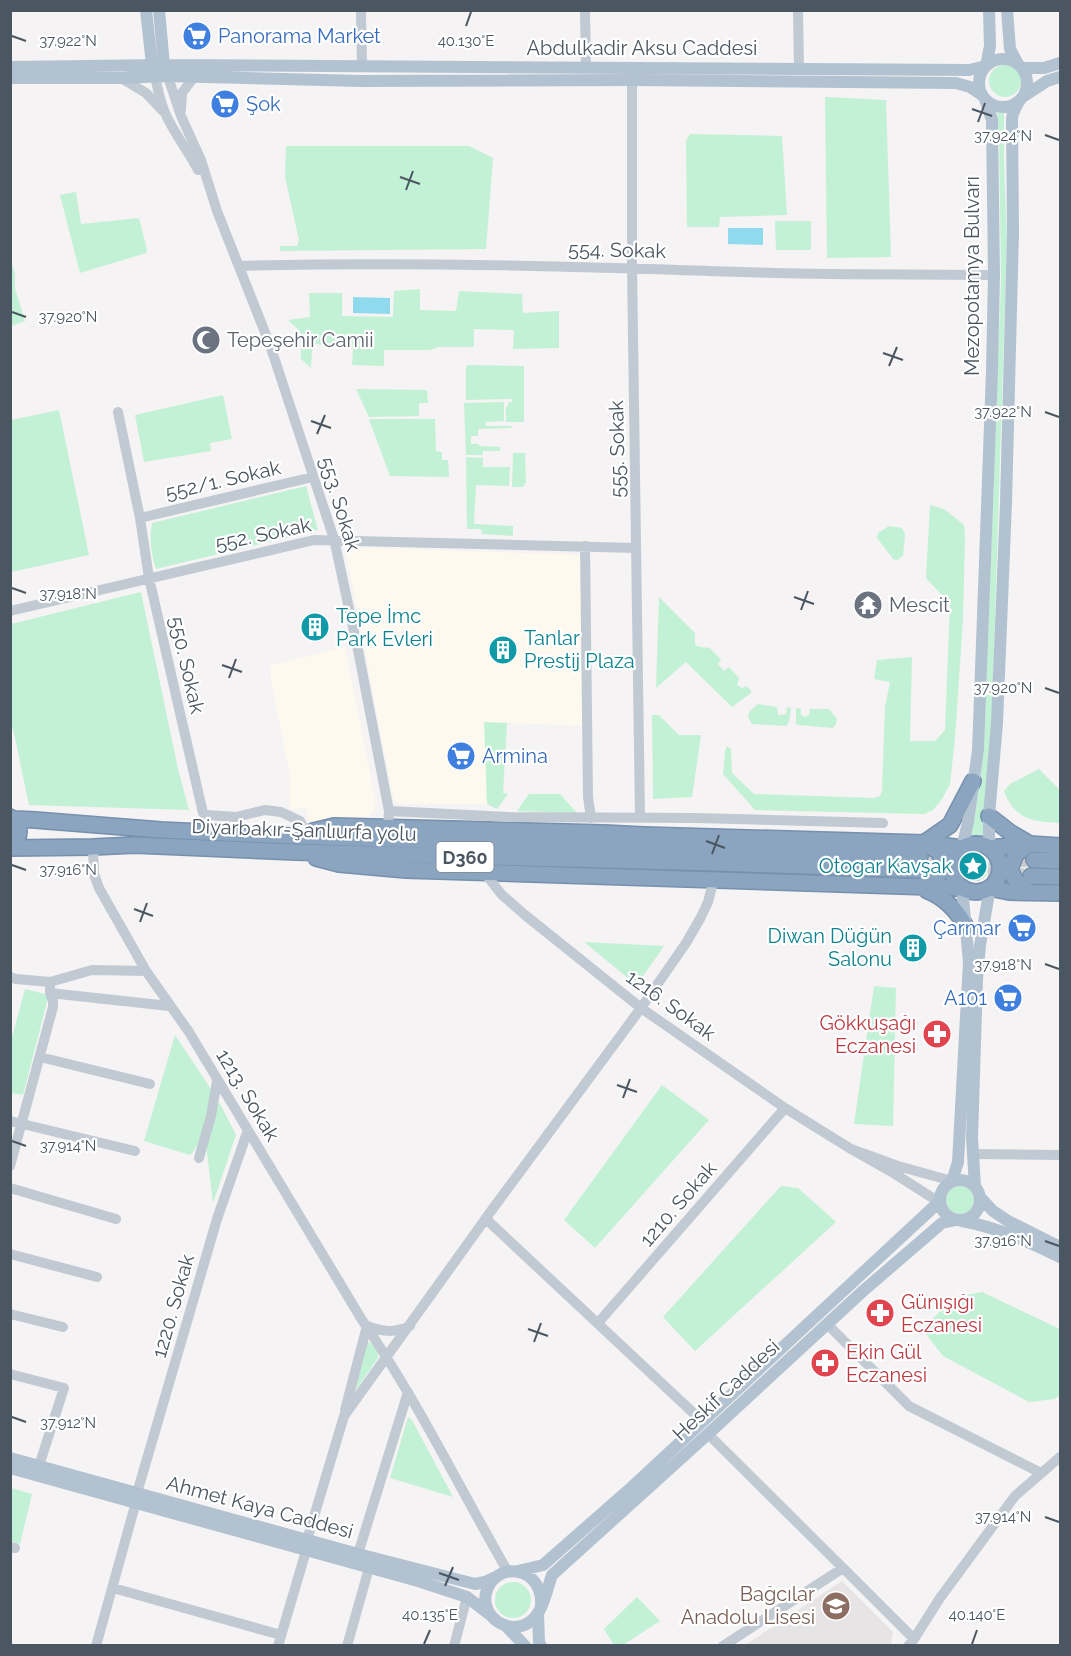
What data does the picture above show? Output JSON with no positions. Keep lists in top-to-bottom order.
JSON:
{
  "streets": {
    "highway": ["Diyarbakır-Şanlıurfa yolu", "D360"],
    "main road": [
      "Abdulkadir Aksu Caddesi",
      "Mezopotamya Bulvarı",
      "Heskif Caddesi",
      "Ahmet Kaya Caddesi"
    ],
    "street": [
      "554. Sokak",
      "555. Sokak",
      "552/1. Sokak",
      "553. Sokak",
      "552. Sokak",
      "550. Sokak",
      "1216. Sokak",
      "1213. Sokak",
      "1210. Sokak",
      "1220. Sokak"
    ]
  },
  "crossings": [
    ["Abdulkadir Aksu Caddesi", "Mezopotamya Bulvarı"],
    ["Abdulkadir Aksu Caddesi", "555. Sokak"],
    ["554. Sokak", "Mezopotamya Bulvarı"],
    ["554. Sokak", "555. Sokak"],
    ["554. Sokak", "553. Sokak"],
    ["555. Sokak", "552. Sokak"],
    ["552/1. Sokak", "553. Sokak"],
    ["552/1. Sokak", "550. Sokak"],
    ["553. Sokak", "552. Sokak"],
    ["552. Sokak", "550. Sokak"],
    ["550. Sokak", "Diyarbakır-Şanlıurfa yolu"],
    ["Diyarbakır-Şanlıurfa yolu", "1213. Sokak"],
    ["1216. Sokak", "1210. Sokak"],
    ["1213. Sokak", "1220. Sokak"],
    ["1213. Sokak", "Heskif Caddesi"],
    ["1213. Sokak", "Ahmet Kaya Caddesi"],
    ["1220. Sokak", "Ahmet Kaya Caddesi"],
    ["Heskif Caddesi", "Ahmet Kaya Caddesi"]
  ],
  "places": {
    "supermarket": [
      "Panorama Market",
      "Şok",
      "Armina",
      "Çarmar",
      "A101"
    ],
    "mosque": ["Tepeşehir Camii"],
    "temple": ["Mescit"],
    "building": ["Tepe İmc Park Evleri", "Tanlar Prestij Plaza", "Diwan Düğün Salonu"],
    "place": ["Otogar Kavşak"],
    "pharmacy": ["Gökkuşağı Eczanesi", "Günışığı Eczanesi", "Ekin Gül Eczanesi"],
    "school or university": ["Bağcılar Anadolu Lisesi"]
  },
  "coordinates": [
    "37.922°N",
    "40.130°E",
    "37.924°N",
    "37.920°N",
    "37.918°N",
    "37.916°N",
    "37.914°N",
    "37.912°N",
    "40.135°E",
    "40.140°E"
  ]
}
